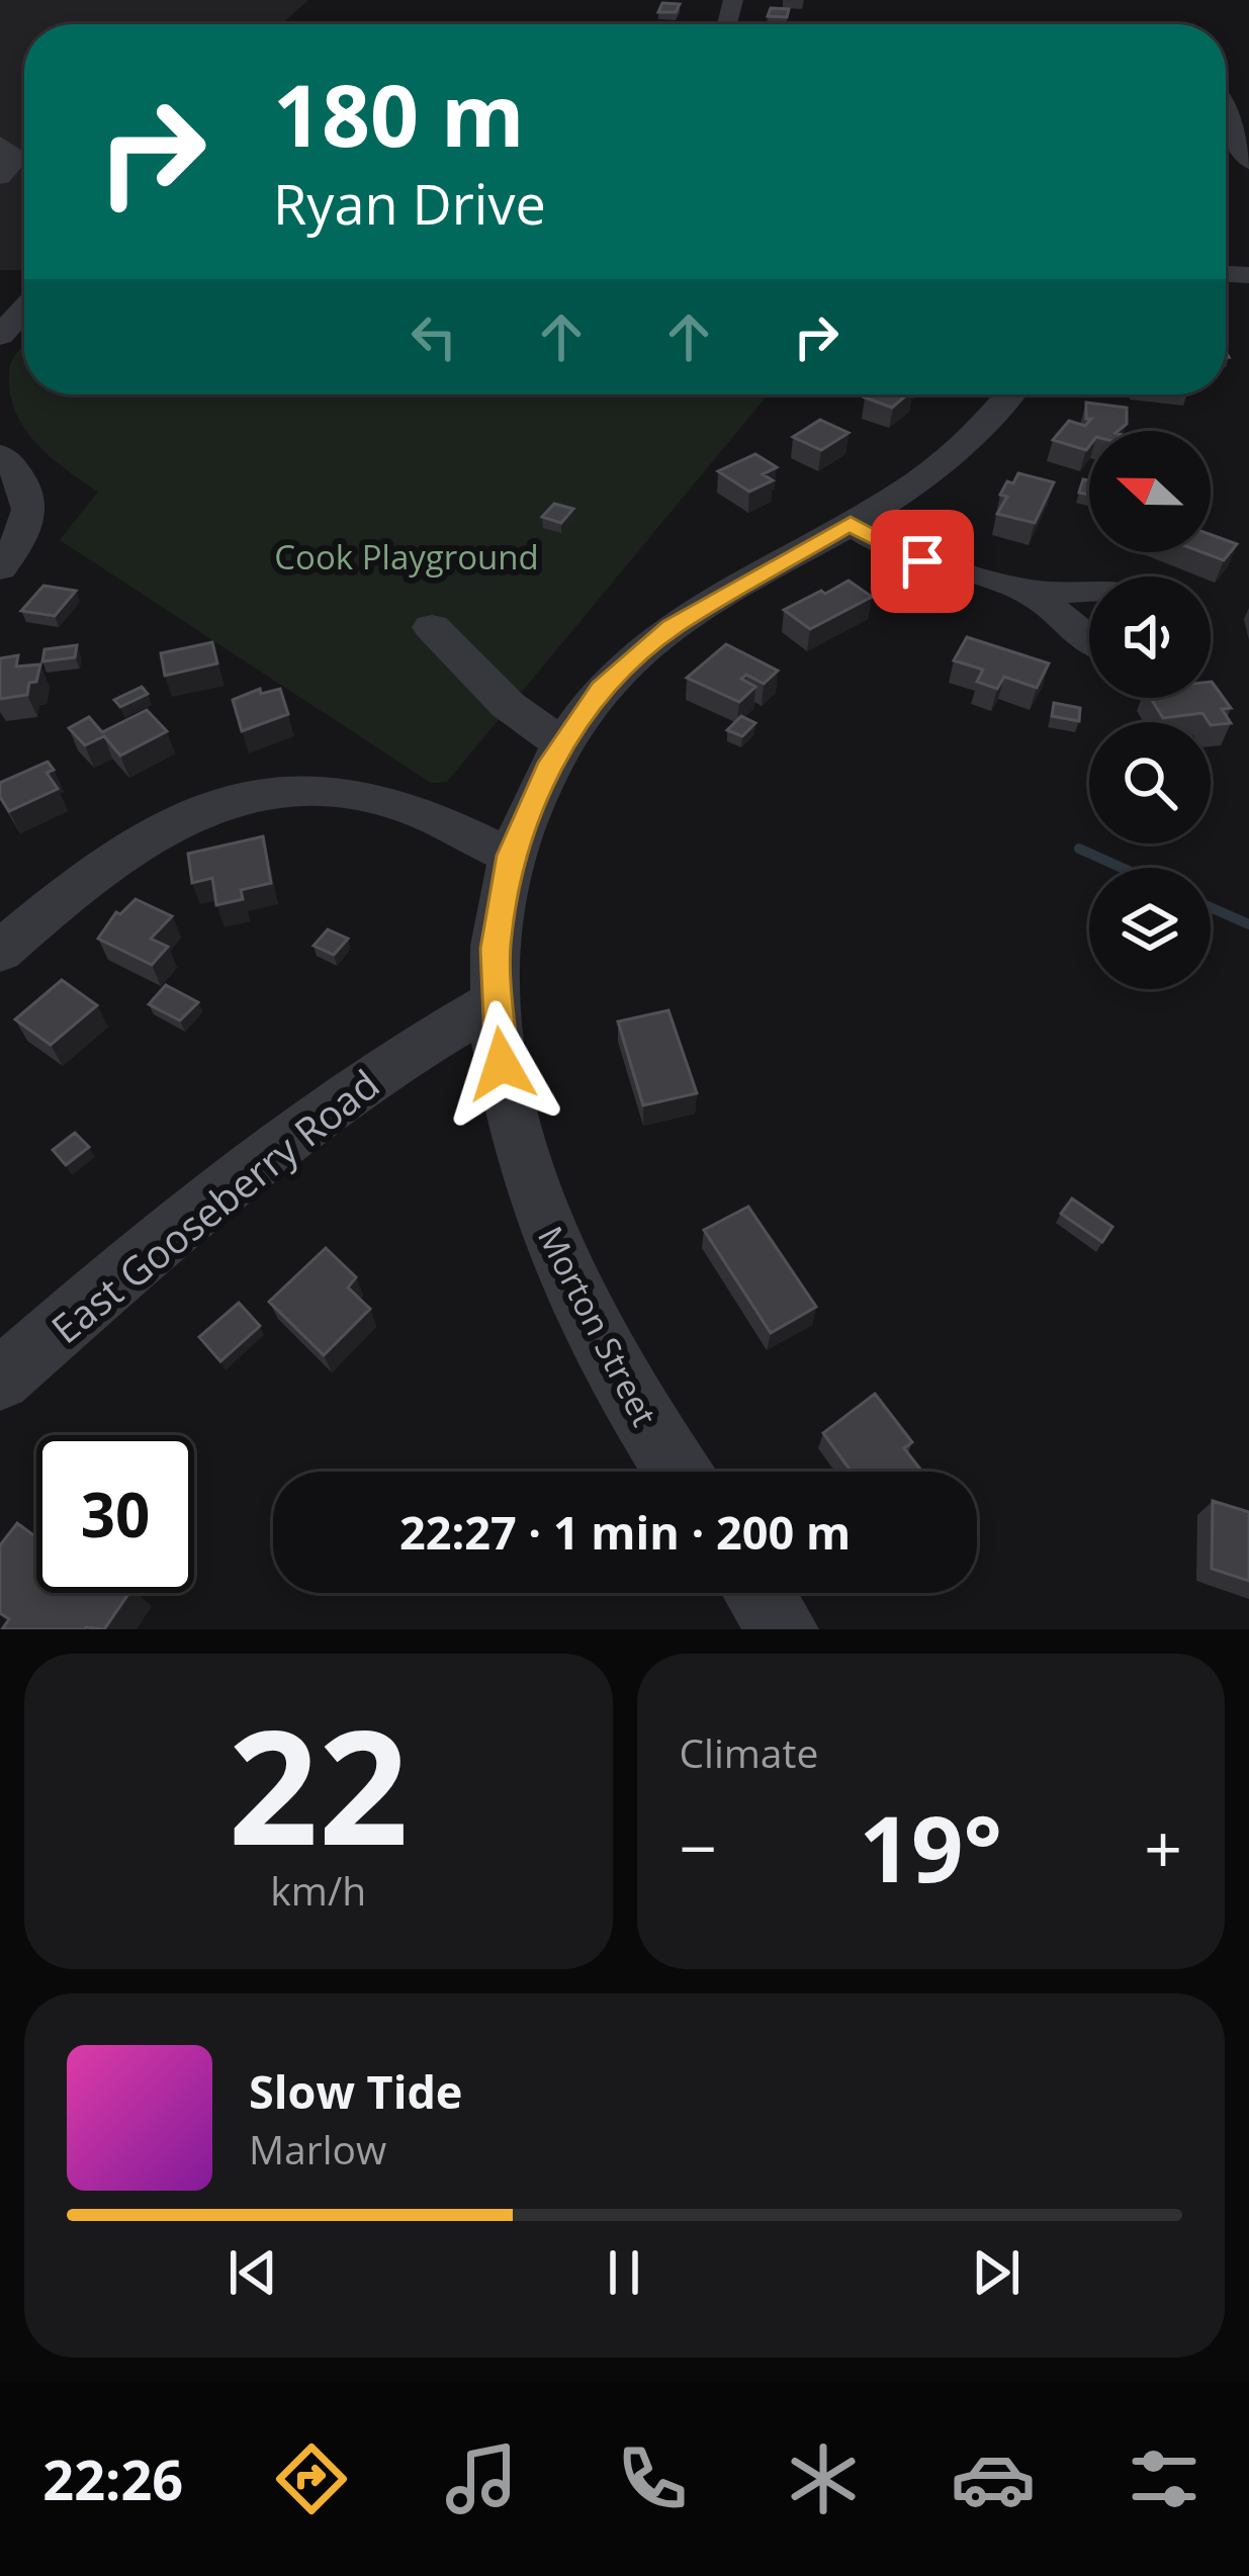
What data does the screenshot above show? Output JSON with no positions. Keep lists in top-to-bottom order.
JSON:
{
  "streets": {
    "street": ["East Gooseberry Road", "Morton Street"]
  },
  "crossings": [
    ["East Gooseberry Road", "Morton Street"]
  ],
  "parks": ["Cook Playground"],
  "north": "left",
  "page": {
    "turn": ["180 m", "Ryan Drive"],
    "limit": "30",
    "trip": "22:27 · 1 min · 200 m",
    "tile": [
      ["22", "km/h"],
      "Climate"
    ],
    "heat": ["−", "19°", "+"],
    "song": ["Slow Tide", "Marlow"],
    "tabs": "22:26"
  }
}
